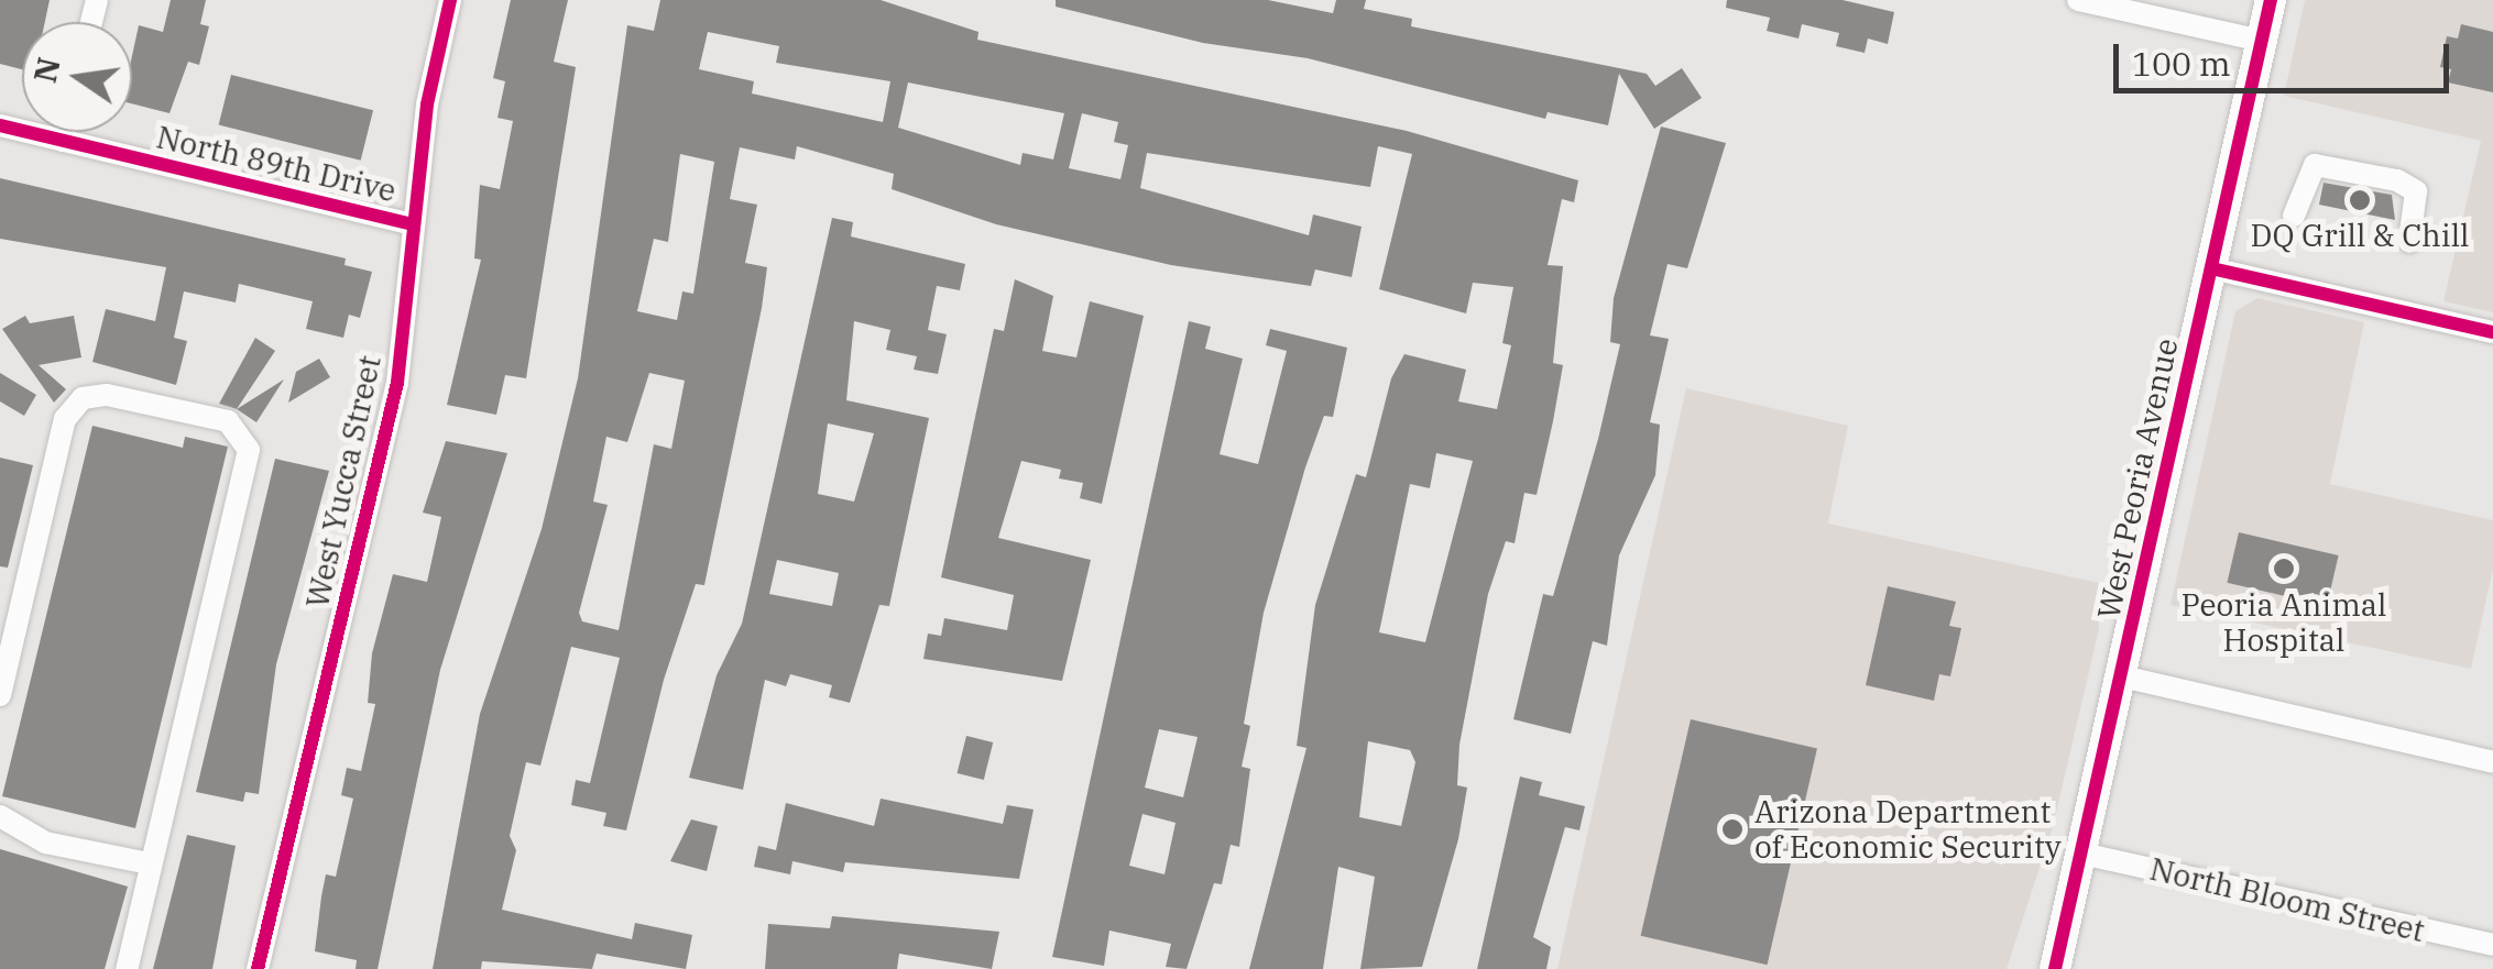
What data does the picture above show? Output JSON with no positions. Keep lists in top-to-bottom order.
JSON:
{
  "streets": {
    "main road": ["West Peoria Avenue"],
    "street": ["North 89th Drive", "West Yucca Street", "North Bloom Street"]
  },
  "crossings": [
    ["North 89th Drive", "West Yucca Street"],
    ["West Peoria Avenue", "North Bloom Street"]
  ],
  "places": ["DQ Grill & Chill", "Peoria Animal Hospital", "Arizona Department of Economic Security"],
  "scale_bar": "100 m",
  "north": "left"
}
